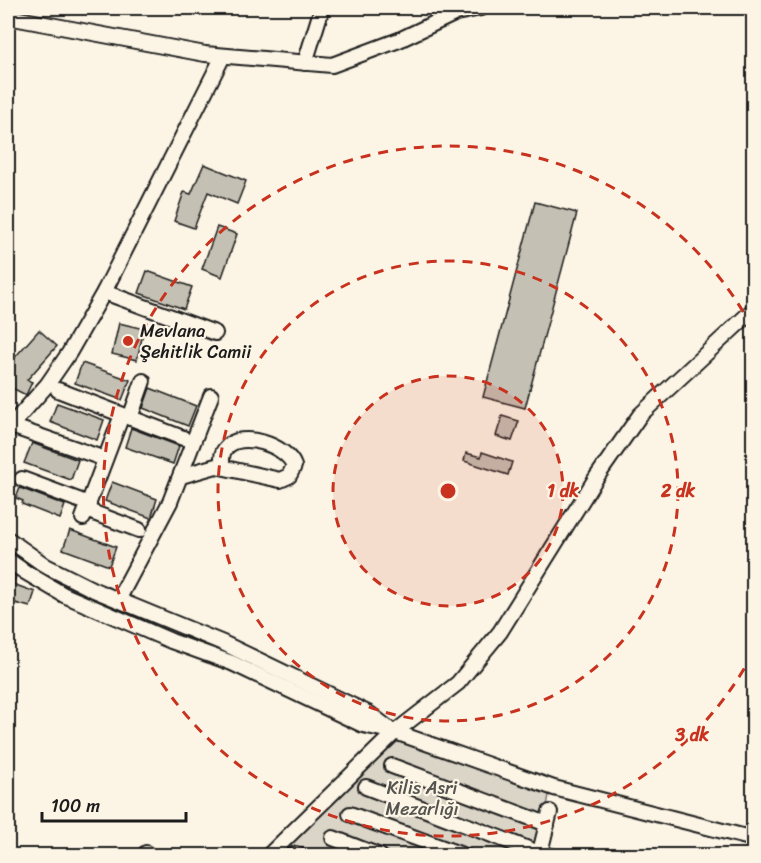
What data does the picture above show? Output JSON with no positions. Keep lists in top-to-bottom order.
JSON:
{
  "parks": ["Kilis Asri Mezarlığı"],
  "places": ["Mevlana Şehitlik Camii"],
  "scale_bar": "100 m",
  "rings": ["1 dk", "2 dk", "3 dk"]
}
